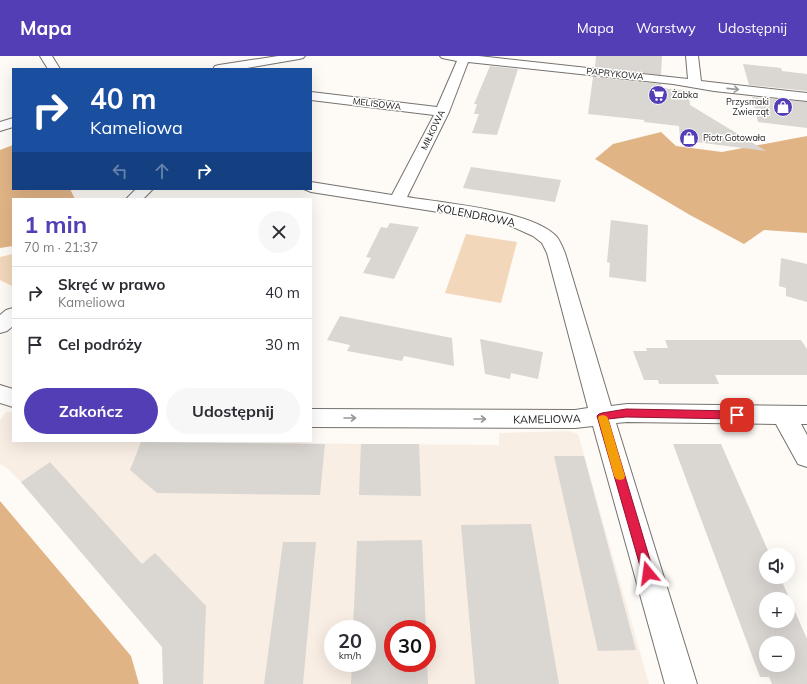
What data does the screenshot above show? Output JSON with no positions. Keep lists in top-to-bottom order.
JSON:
{
  "streets": {
    "street": [
      "PAPRYKOWA",
      "MELISOWA",
      "MIŁKOWA",
      "KOLENDROWA",
      "KAMELIOWA"
    ]
  },
  "crossings": [
    ["PAPRYKOWA", "MIŁKOWA"],
    ["MELISOWA", "MIŁKOWA"],
    ["MIŁKOWA", "KOLENDROWA"],
    ["KOLENDROWA", "KAMELIOWA"]
  ],
  "one_way": ["KAMELIOWA"],
  "places": {
    "supermarket": ["Żabka"],
    "shop": ["Przysmaki Zwierząt", "Piotr Gotowała"]
  },
  "page": {
    "header": "Mapa",
    "nav": ["Mapa", "Warstwy", "Udostępnij"],
    "turn": ["40 m", "Kameliowa"],
    "heading": ["1 min", "70 m · 21:37"],
    "list": [
      {
        "name": "Skręć w prawo",
        "note": "Kameliowa",
        "value": "40 m"
      },
      {
        "name": "Cel podróży",
        "value": "30 m"
      }
    ],
    "buttons": ["Zakończ", "Udostępnij"],
    "map_buttons": ["+", "−"],
    "speed": "20 km/h",
    "limit": "30"
  }
}
